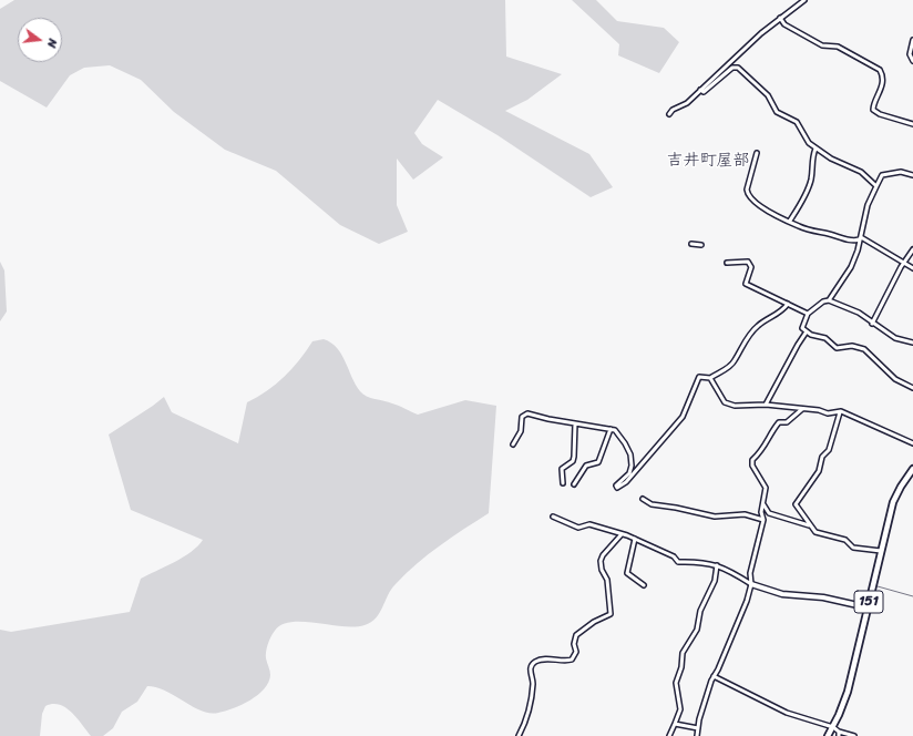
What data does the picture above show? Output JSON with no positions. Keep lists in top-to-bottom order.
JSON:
{
  "streets": {
    "main road": ["151"]
  },
  "districts": ["吉井町屋部"],
  "north": "right"
}
